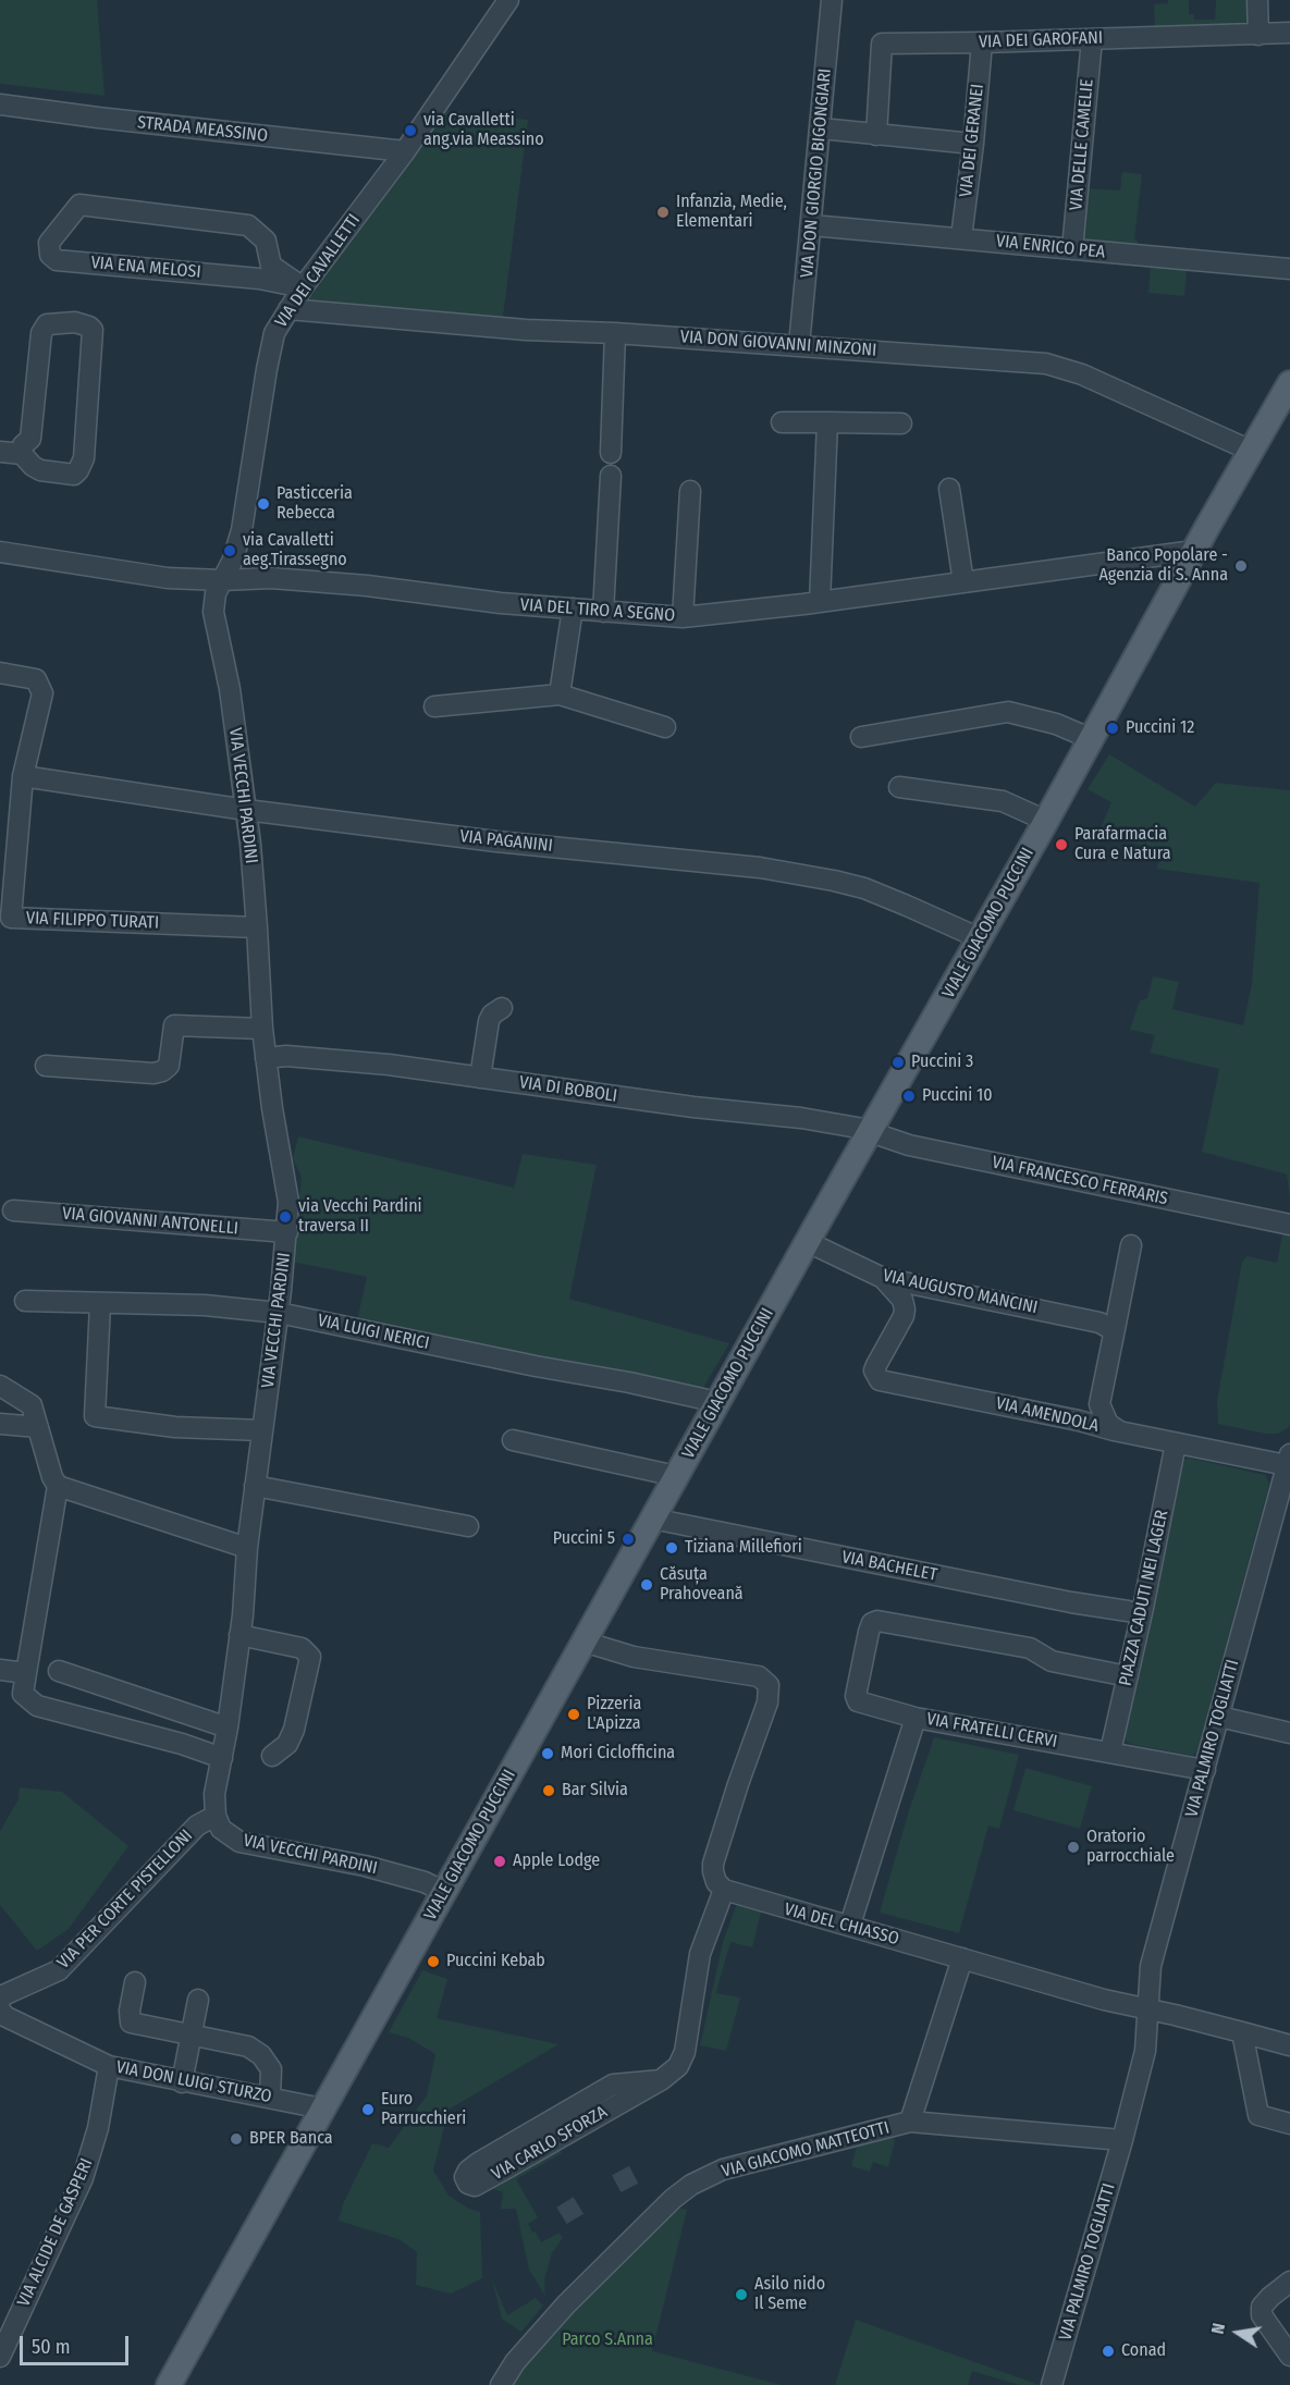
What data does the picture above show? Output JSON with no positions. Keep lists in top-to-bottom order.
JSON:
{
  "streets": {
    "main road": ["VIALE GIACOMO PUCCINI"],
    "street": [
      "VIA DEI GAROFANI",
      "STRADA MEASSINO",
      "VIA DEI GERANEI",
      "VIA DELLE CAMELIE",
      "VIA DON GIORGIO BIGONGIARI",
      "VIA ENRICO PEA",
      "VIA ENA MELOSI",
      "VIA DEI CAVALLETTI",
      "VIA DON GIOVANNI MINZONI",
      "VIA DEL TIRO A SEGNO",
      "VIA VECCHI PARDINI",
      "VIA PAGANINI",
      "VIA FILIPPO TURATI",
      "VIA DI BOBOLI",
      "VIA FRANCESCO FERRARIS",
      "VIA GIOVANNI ANTONELLI",
      "VIA AUGUSTO MANCINI",
      "VIA LUIGI NERICI",
      "VIA AMENDOLA",
      "VIA BACHELET",
      "PIAZZA CADUTI NEI LAGER",
      "VIA FRATELLI CERVI",
      "VIA PALMIRO TOGLIATTI",
      "VIA PER CORTE PISTELLONI",
      "VIA DEL CHIASSO",
      "VIA DON LUIGI STURZO",
      "VIA CARLO SFORZA",
      "VIA GIACOMO MATTEOTTI",
      "VIA ALCIDE DE GASPERI"
    ]
  },
  "crossings": [
    ["VIA DEI GAROFANI", "VIA DEI GERANEI"],
    ["VIA DEI GAROFANI", "VIA DELLE CAMELIE"],
    ["STRADA MEASSINO", "VIA DEI CAVALLETTI"],
    ["VIA DEI GERANEI", "VIA ENRICO PEA"],
    ["VIA DELLE CAMELIE", "VIA ENRICO PEA"],
    ["VIA DON GIORGIO BIGONGIARI", "VIA ENRICO PEA"],
    ["VIA DON GIORGIO BIGONGIARI", "VIA DON GIOVANNI MINZONI"],
    ["VIA ENA MELOSI", "VIA DEI CAVALLETTI"],
    ["VIA DEI CAVALLETTI", "VIA DON GIOVANNI MINZONI"],
    ["VIA DEI CAVALLETTI", "VIA DEL TIRO A SEGNO"],
    ["VIA DEI CAVALLETTI", "VIA VECCHI PARDINI"],
    ["VIA DON GIOVANNI MINZONI", "VIALE GIACOMO PUCCINI"],
    ["VIA DEL TIRO A SEGNO", "VIA VECCHI PARDINI"],
    ["VIA DEL TIRO A SEGNO", "VIALE GIACOMO PUCCINI"],
    ["VIA VECCHI PARDINI", "VIA PAGANINI"],
    ["VIA VECCHI PARDINI", "VIA FILIPPO TURATI"],
    ["VIA VECCHI PARDINI", "VIALE GIACOMO PUCCINI"],
    ["VIA VECCHI PARDINI", "VIA DI BOBOLI"],
    ["VIA VECCHI PARDINI", "VIA GIOVANNI ANTONELLI"],
    ["VIA VECCHI PARDINI", "VIA LUIGI NERICI"],
    ["VIA VECCHI PARDINI", "VIA PER CORTE PISTELLONI"],
    ["VIA PAGANINI", "VIA FILIPPO TURATI"],
    ["VIA PAGANINI", "VIALE GIACOMO PUCCINI"],
    ["VIALE GIACOMO PUCCINI", "VIA DI BOBOLI"],
    ["VIALE GIACOMO PUCCINI", "VIA FRANCESCO FERRARIS"],
    ["VIALE GIACOMO PUCCINI", "VIA AUGUSTO MANCINI"],
    ["VIALE GIACOMO PUCCINI", "VIA LUIGI NERICI"],
    ["VIALE GIACOMO PUCCINI", "VIA BACHELET"],
    ["VIALE GIACOMO PUCCINI", "VIA DON LUIGI STURZO"],
    ["VIA DI BOBOLI", "VIA FRANCESCO FERRARIS"],
    ["VIA AUGUSTO MANCINI", "VIA AMENDOLA"],
    ["VIA AMENDOLA", "PIAZZA CADUTI NEI LAGER"],
    ["VIA AMENDOLA", "VIA PALMIRO TOGLIATTI"],
    ["PIAZZA CADUTI NEI LAGER", "VIA FRATELLI CERVI"],
    ["VIA FRATELLI CERVI", "VIA PALMIRO TOGLIATTI"],
    ["VIA FRATELLI CERVI", "VIA DEL CHIASSO"],
    ["VIA PALMIRO TOGLIATTI", "VIA DEL CHIASSO"],
    ["VIA DEL CHIASSO", "VIA CARLO SFORZA"],
    ["VIA DEL CHIASSO", "VIA GIACOMO MATTEOTTI"],
    ["VIA DON LUIGI STURZO", "VIA ALCIDE DE GASPERI"]
  ],
  "parks": ["Parco S.Anna"],
  "places": [
    "via Cavalletti ang.via Meassino",
    "Infanzia, Medie, Elementari",
    "Pasticceria Rebecca",
    "via Cavalletti aeg.Tirassegno",
    "Banco Popolare - Agenzia di S. Anna",
    "Puccini 12",
    "Parafarmacia Cura e Natura",
    "Puccini 3",
    "Puccini 10",
    "via Vecchi Pardini traversa II",
    "Puccini 5",
    "Tiziana Millefiori",
    "Căsuța Prahoveană",
    "Pizzeria L'Apizza",
    "Mori Ciclofficina",
    "Bar Silvia",
    "Oratorio parrocchiale",
    "Apple Lodge",
    "Puccini Kebab",
    "Euro Parrucchieri",
    "BPER Banca",
    "Asilo nido Il Seme",
    "Conad"
  ],
  "scale_bar": "50 m",
  "north": "left"
}
